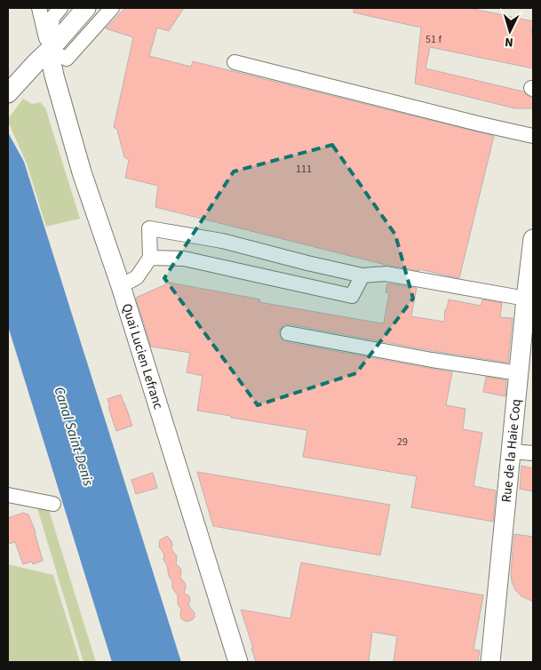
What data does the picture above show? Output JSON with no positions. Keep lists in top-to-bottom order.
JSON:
{
  "streets": {
    "main road": ["Quai Lucien Lefranc", "Rue de la Haie Coq"]
  },
  "water": ["Canal Saint-Denis"],
  "house_numbers": ["51 f", "111", "29"],
  "north": "bottom"
}
